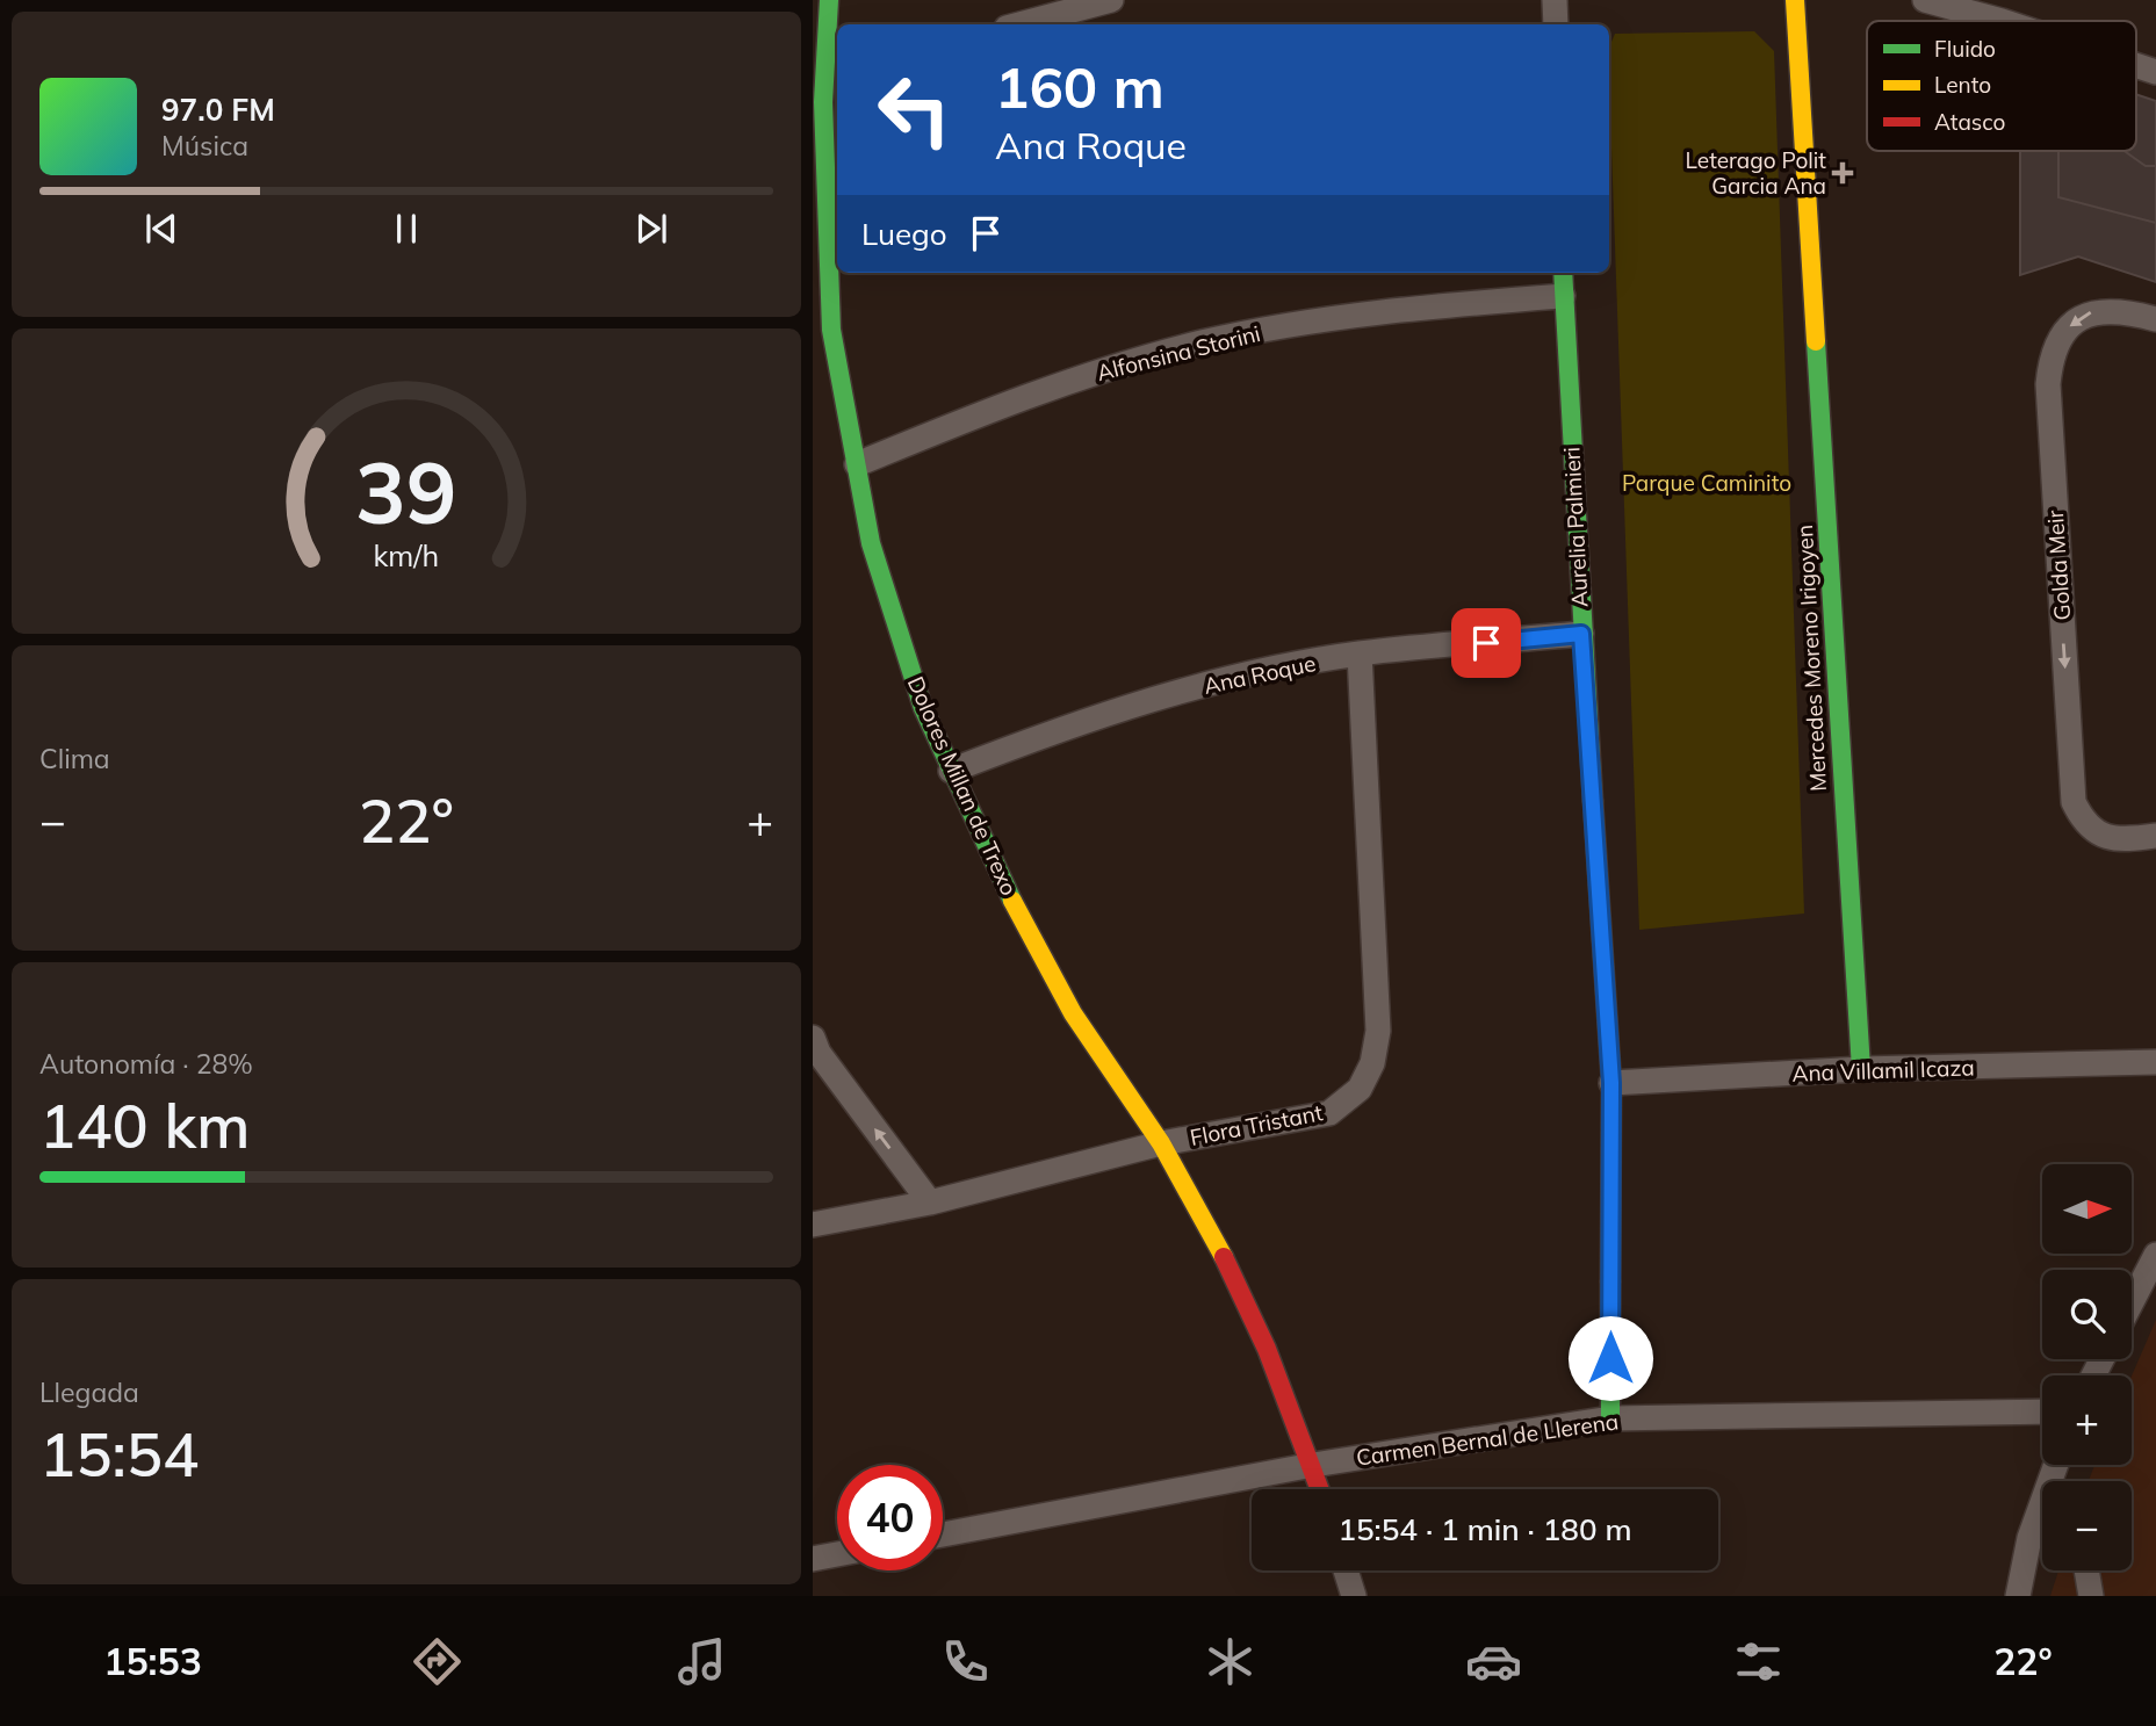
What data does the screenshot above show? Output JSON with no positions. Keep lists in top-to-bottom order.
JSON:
{
  "streets": {
    "street": [
      "Alfonsina Storini",
      "Aurelia Palmieri",
      "Golda Meir",
      "Mercedes Moreno Irigoyen",
      "Ana Roque",
      "Dolores Millan de Trexo",
      "Ana Villamil Icaza",
      "Flora Tristant",
      "Carmen Bernal de Llerena"
    ]
  },
  "crossings": [
    ["Alfonsina Storini", "Aurelia Palmieri"],
    ["Alfonsina Storini", "Dolores Millan de Trexo"],
    ["Aurelia Palmieri", "Ana Roque"],
    ["Aurelia Palmieri", "Ana Villamil Icaza"],
    ["Aurelia Palmieri", "Carmen Bernal de Llerena"],
    ["Mercedes Moreno Irigoyen", "Ana Villamil Icaza"],
    ["Ana Roque", "Dolores Millan de Trexo"],
    ["Ana Roque", "Flora Tristant"],
    ["Dolores Millan de Trexo", "Flora Tristant"],
    ["Dolores Millan de Trexo", "Carmen Bernal de Llerena"]
  ],
  "parks": ["Parque Caminito"],
  "places": {
    "health": ["Leterago Polit Garcia Ana"]
  },
  "legend": ["Fluido", "Lento", "Atasco"],
  "north": "right",
  "page": {
    "turn": ["160 m", "Ana Roque"],
    "song": ["97.0 FM", "Música"],
    "then": "Luego",
    "tile": [
      "Clima",
      ["Autonomía · 28%", "140 km"],
      ["Llegada", "15:54"]
    ],
    "heat": ["−", "22°", "+"],
    "map_buttons": ["+", "−"],
    "limit": "40",
    "trip": "15:54 · 1 min · 180 m",
    "tabs": ["15:53", "22°"],
    "gauge": ["39", "km/h"]
  }
}
